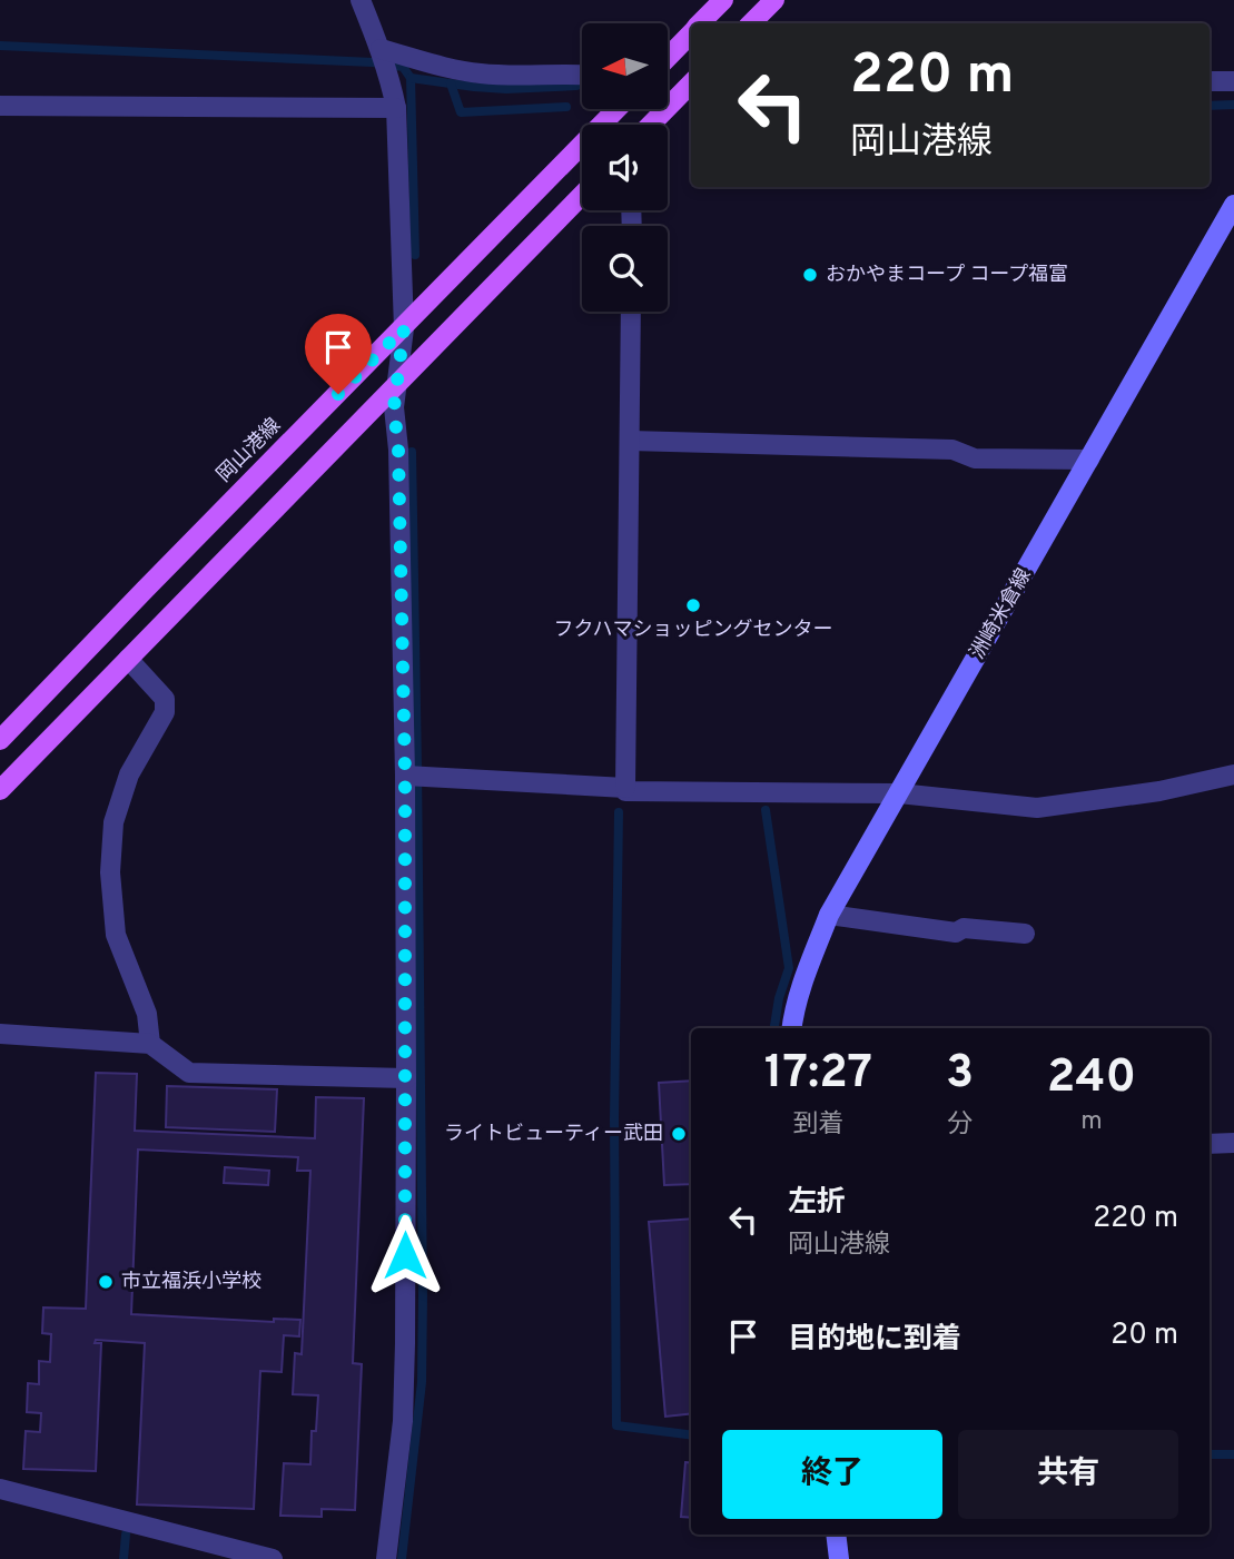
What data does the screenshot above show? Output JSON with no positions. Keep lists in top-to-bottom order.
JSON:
{
  "streets": {
    "main road": ["岡山港線", "洲崎米倉線"]
  },
  "places": [
    "おかやまコープ コープ福富",
    "フクハマショッピングセンター",
    "ライトビューティー武田",
    "市立福浜小学校"
  ],
  "north": "left",
  "page": {
    "turn": ["220 m", "岡山港線"],
    "eta": [
      "17:27",
      "到着",
      "3",
      "分",
      "240",
      "m"
    ],
    "list": [
      {
        "name": "左折",
        "note": "岡山港線",
        "value": "220 m"
      },
      {
        "name": "目的地に到着",
        "value": "20 m"
      }
    ],
    "buttons": ["終了", "共有"]
  }
}
